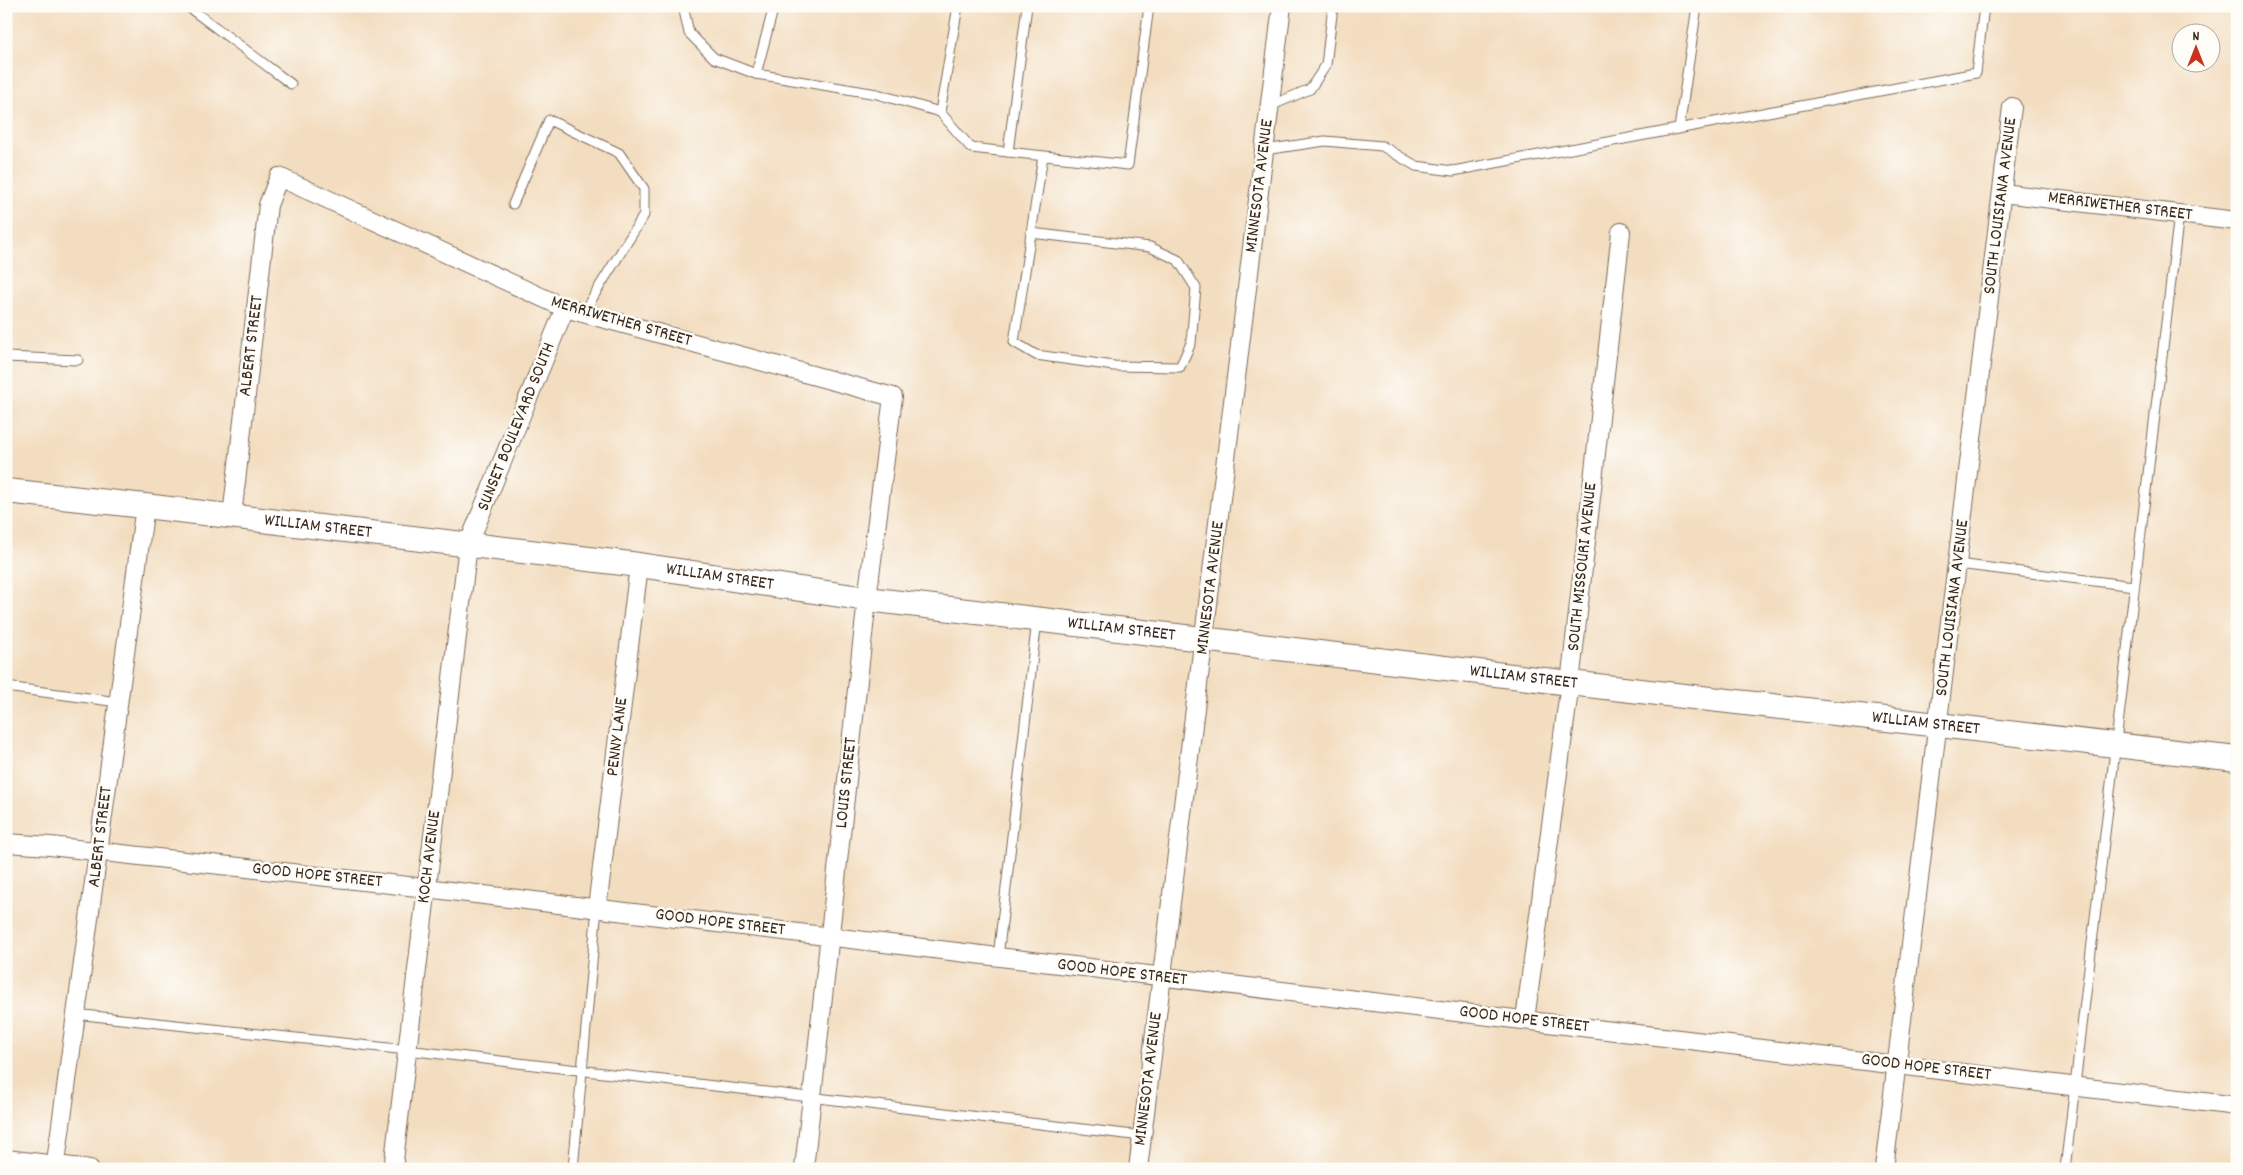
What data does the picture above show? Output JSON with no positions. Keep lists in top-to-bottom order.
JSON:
{
  "streets": {
    "main road": ["WILLIAM STREET"],
    "street": [
      "MINNESOTA AVENUE",
      "SOUTH LOUISIANA AVENUE",
      "MERRIWETHER STREET",
      "ALBERT STREET",
      "SUNSET BOULEVARD SOUTH",
      "SOUTH MISSOURI AVENUE",
      "PENNY LANE",
      "LOUIS STREET",
      "KOCH AVENUE",
      "GOOD HOPE STREET"
    ]
  },
  "crossings": [
    ["MINNESOTA AVENUE", "WILLIAM STREET"],
    ["MINNESOTA AVENUE", "GOOD HOPE STREET"],
    ["SOUTH LOUISIANA AVENUE", "MERRIWETHER STREET"],
    ["SOUTH LOUISIANA AVENUE", "WILLIAM STREET"],
    ["SOUTH LOUISIANA AVENUE", "GOOD HOPE STREET"],
    ["MERRIWETHER STREET", "ALBERT STREET"],
    ["MERRIWETHER STREET", "SUNSET BOULEVARD SOUTH"],
    ["MERRIWETHER STREET", "LOUIS STREET"],
    ["ALBERT STREET", "WILLIAM STREET"],
    ["ALBERT STREET", "GOOD HOPE STREET"],
    ["SUNSET BOULEVARD SOUTH", "WILLIAM STREET"],
    ["SUNSET BOULEVARD SOUTH", "KOCH AVENUE"],
    ["WILLIAM STREET", "SOUTH MISSOURI AVENUE"],
    ["WILLIAM STREET", "PENNY LANE"],
    ["WILLIAM STREET", "LOUIS STREET"],
    ["WILLIAM STREET", "KOCH AVENUE"],
    ["SOUTH MISSOURI AVENUE", "GOOD HOPE STREET"],
    ["PENNY LANE", "GOOD HOPE STREET"],
    ["LOUIS STREET", "GOOD HOPE STREET"],
    ["KOCH AVENUE", "GOOD HOPE STREET"]
  ],
  "north": "top"
}
